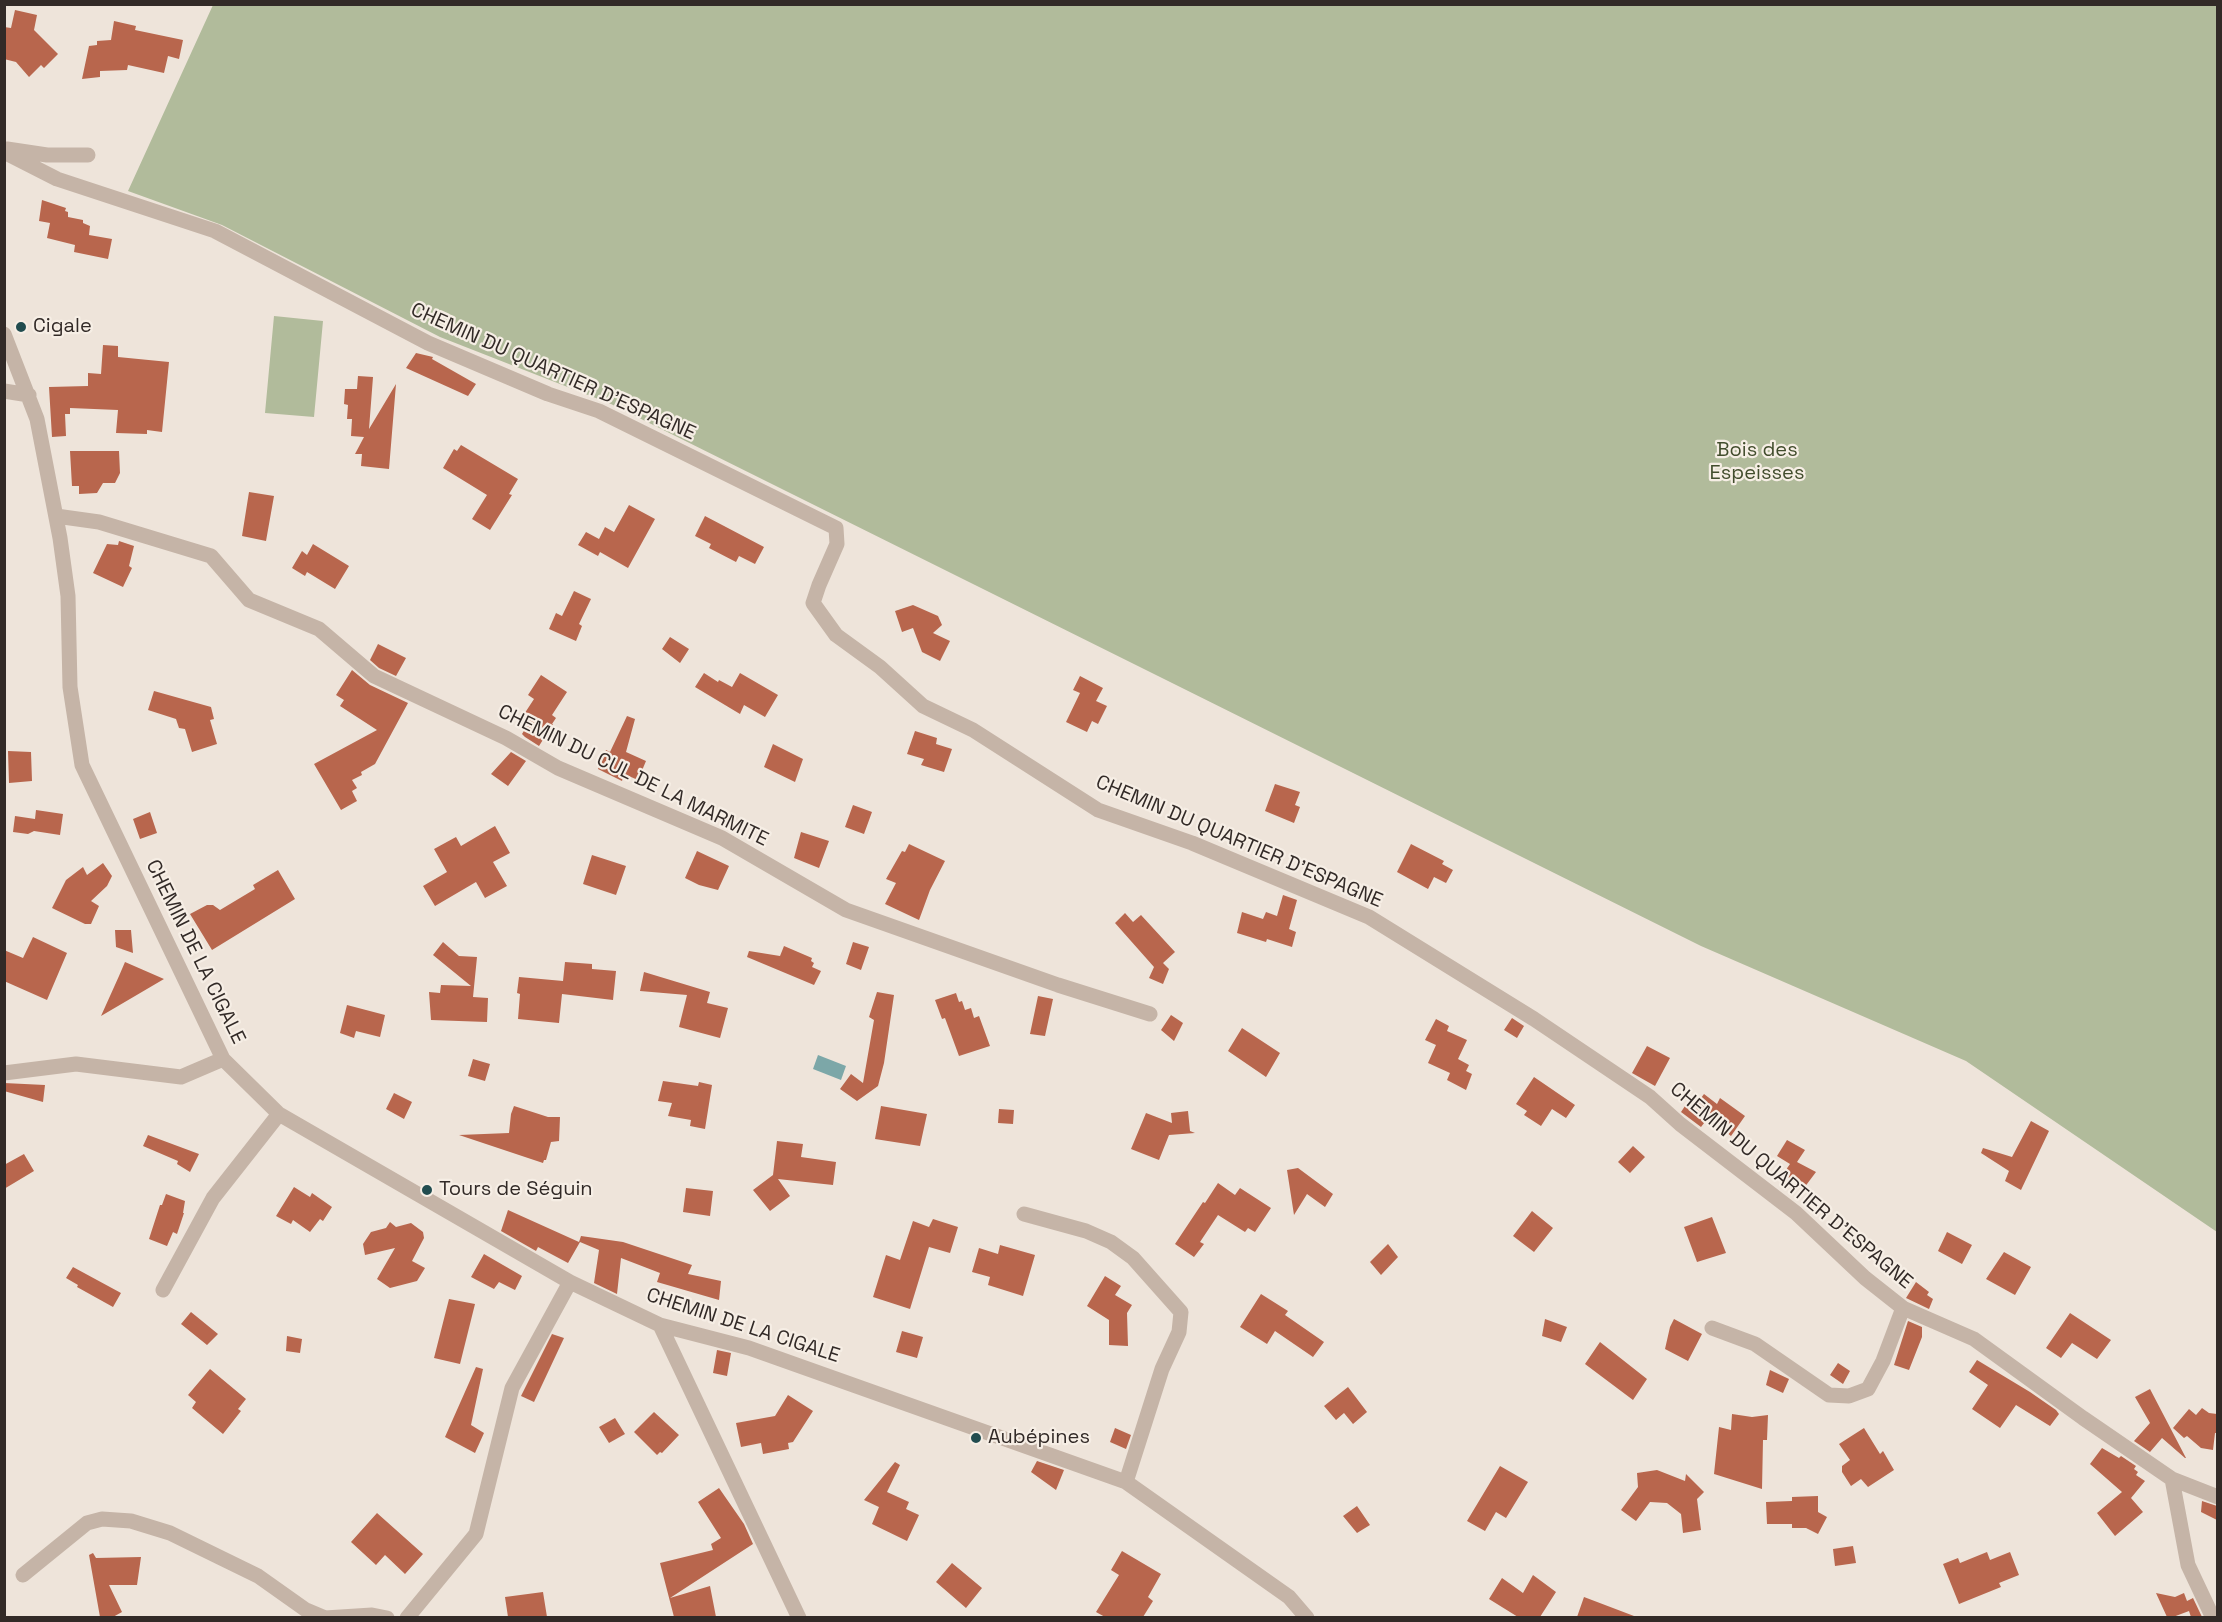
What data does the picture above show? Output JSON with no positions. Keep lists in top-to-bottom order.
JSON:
{
  "streets": {
    "street": ["CHEMIN DU QUARTIER D'ESPAGNE", "CHEMIN DU CUL DE LA MARMITE", "CHEMIN DE LA CIGALE"]
  },
  "crossings": [
    ["CHEMIN DU CUL DE LA MARMITE", "CHEMIN DE LA CIGALE"]
  ],
  "parks": ["Bois des Espeisses"],
  "places": ["Cigale", "Tours de Séguin", "Aubépines"]
}
